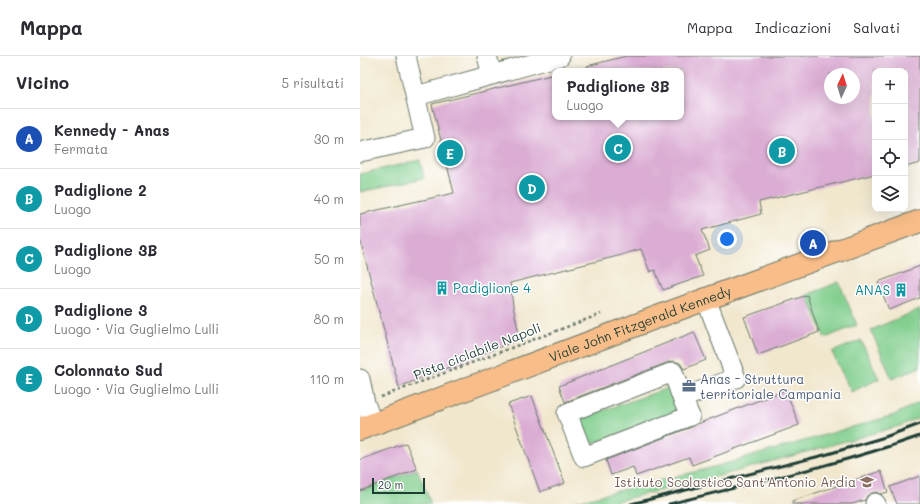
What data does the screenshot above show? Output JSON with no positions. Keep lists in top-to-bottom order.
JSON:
{
  "streets": {
    "main road": ["Viale John Fitzgerald Kennedy"],
    "path": ["Pista ciclabile Napoli"]
  },
  "places": {
    "building": ["Padiglione 4", "ANAS"],
    "office": ["Anas - Struttura territoriale Campania"],
    "school or university": ["Istituto Scolastico Sant'Antonio Ardia"]
  },
  "scale_bar": "20 m",
  "north": "top",
  "page": {
    "header": "Mappa",
    "nav": ["Mappa", "Indicazioni", "Salvati"],
    "heading": ["Vicino", "5 risultati"],
    "map_buttons": ["+", "−"],
    "popup": ["Padiglione 3B", "Luogo"],
    "list": [
      {
        "mark": "A",
        "name": "Kennedy - Anas",
        "note": "Fermata",
        "value": "30 m"
      },
      {
        "mark": "B",
        "name": "Padiglione 2",
        "note": "Luogo",
        "value": "40 m"
      },
      {
        "mark": "C",
        "name": "Padiglione 3B",
        "note": "Luogo",
        "value": "50 m"
      },
      {
        "mark": "D",
        "name": "Padiglione 3",
        "note": "Luogo · Via Guglielmo Lulli",
        "value": "80 m"
      },
      {
        "mark": "E",
        "name": "Colonnato Sud",
        "note": "Luogo · Via Guglielmo Lulli",
        "value": "110 m"
      }
    ],
    "pins": [
      "C",
      "B",
      "E",
      "D",
      "A"
    ],
    "scale": "20 m"
  }
}
